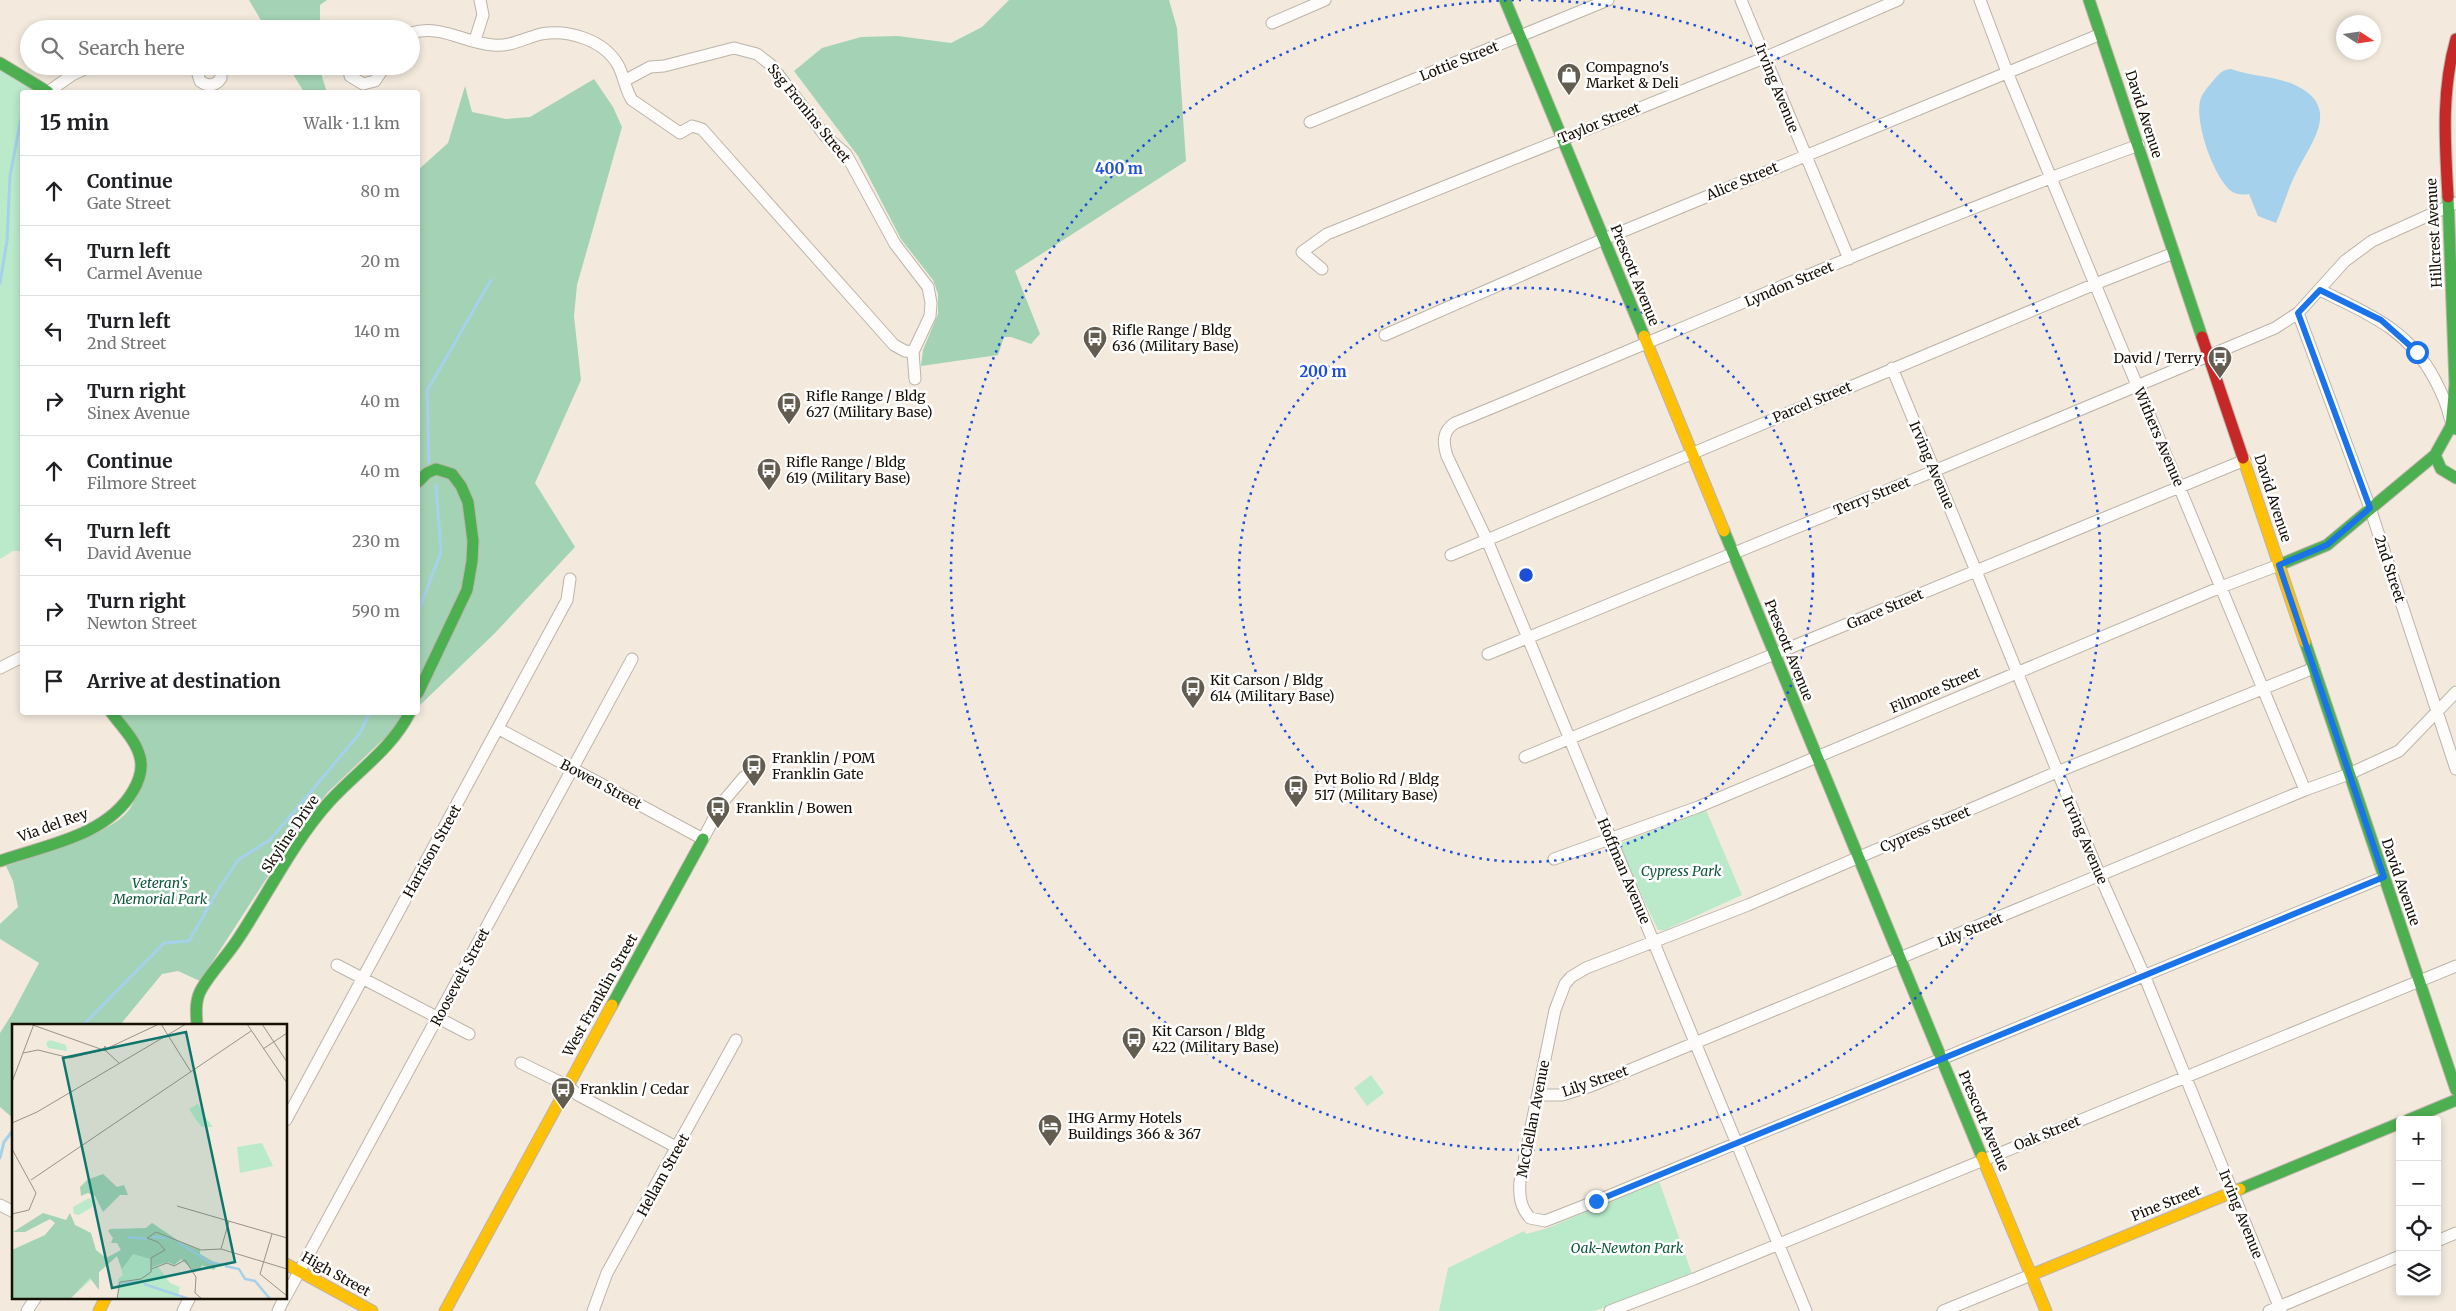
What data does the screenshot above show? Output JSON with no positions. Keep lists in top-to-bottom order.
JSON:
{
  "streets": {
    "street": [
      "Lottie Street",
      "Irving Avenue",
      "Ssg Fronins Street",
      "David Avenue",
      "Taylor Street",
      "Alice Street",
      "Hillcrest Avenue",
      "Prescott Avenue",
      "Lyndon Street",
      "Parcel Street",
      "Withers Avenue",
      "Terry Street",
      "2nd Street",
      "Grace Street",
      "Filmore Street",
      "Bowen Street",
      "Via del Rey",
      "Cypress Street",
      "Skyline Drive",
      "Harrison Street",
      "Hoffman Avenue",
      "Lily Street",
      "Roosevelt Street",
      "West Franklin Street",
      "McClellan Avenue",
      "Oak Street",
      "Hellam Street",
      "Pine Street",
      "High Street"
    ]
  },
  "crossings": [
    ["Lottie Street", "Prescott Avenue"],
    ["Irving Avenue", "Taylor Street"],
    ["Irving Avenue", "Alice Street"],
    ["Irving Avenue", "Lyndon Street"],
    ["Irving Avenue", "Parcel Street"],
    ["Irving Avenue", "Terry Street"],
    ["Irving Avenue", "Grace Street"],
    ["Irving Avenue", "Filmore Street"],
    ["Irving Avenue", "Cypress Street"],
    ["Irving Avenue", "Lily Street"],
    ["Irving Avenue", "Oak Street"],
    ["Irving Avenue", "Pine Street"],
    ["David Avenue", "Alice Street"],
    ["David Avenue", "Lyndon Street"],
    ["David Avenue", "Parcel Street"],
    ["David Avenue", "Terry Street"],
    ["David Avenue", "Grace Street"],
    ["David Avenue", "Filmore Street"],
    ["David Avenue", "Cypress Street"],
    ["David Avenue", "Lily Street"],
    ["David Avenue", "Oak Street"],
    ["Taylor Street", "Prescott Avenue"],
    ["Alice Street", "Prescott Avenue"],
    ["Alice Street", "Withers Avenue"],
    ["Hillcrest Avenue", "Terry Street"],
    ["Prescott Avenue", "Lyndon Street"],
    ["Prescott Avenue", "Parcel Street"],
    ["Prescott Avenue", "Terry Street"],
    ["Prescott Avenue", "Grace Street"],
    ["Prescott Avenue", "Filmore Street"],
    ["Prescott Avenue", "Cypress Street"],
    ["Prescott Avenue", "Lily Street"],
    ["Prescott Avenue", "Oak Street"],
    ["Prescott Avenue", "Pine Street"],
    ["Lyndon Street", "Withers Avenue"],
    ["Lyndon Street", "Hoffman Avenue"],
    ["Parcel Street", "Withers Avenue"],
    ["Parcel Street", "Hoffman Avenue"],
    ["Withers Avenue", "Terry Street"],
    ["Withers Avenue", "Grace Street"],
    ["Withers Avenue", "Filmore Street"],
    ["Withers Avenue", "Cypress Street"],
    ["Withers Avenue", "Lily Street"],
    ["Terry Street", "2nd Street"],
    ["Terry Street", "Hoffman Avenue"],
    ["2nd Street", "Filmore Street"],
    ["2nd Street", "Lily Street"],
    ["Grace Street", "Hoffman Avenue"],
    ["Filmore Street", "Hoffman Avenue"],
    ["Bowen Street", "Harrison Street"],
    ["Bowen Street", "Roosevelt Street"],
    ["Bowen Street", "West Franklin Street"],
    ["Cypress Street", "Hoffman Avenue"],
    ["Cypress Street", "McClellan Avenue"],
    ["Hoffman Avenue", "Lily Street"],
    ["Hoffman Avenue", "McClellan Avenue"],
    ["Hoffman Avenue", "Oak Street"],
    ["Lily Street", "McClellan Avenue"],
    ["Roosevelt Street", "High Street"]
  ],
  "parks": ["Cypress Park", "Veteran's Memorial Park", "Oak-Newton Park"],
  "places": {
    "shop": ["Compagno's Market & Deli"],
    "bus stop": [
      "Rifle Range / Bldg 636 (Military Base)",
      "David / Terry",
      "Rifle Range / Bldg 627 (Military Base)",
      "Rifle Range / Bldg 619 (Military Base)",
      "Kit Carson / Bldg 614 (Military Base)",
      "Franklin / POM Franklin Gate",
      "Pvt Bolio Rd / Bldg 517 (Military Base)",
      "Franklin / Bowen",
      "Kit Carson / Bldg 422 (Military Base)",
      "Franklin / Cedar"
    ],
    "hotel": ["IHG Army Hotels Buildings 366 & 367"]
  },
  "north": "right",
  "page": {
    "search": "Search here",
    "heading": ["15 min", "Walk · 1.1 km"],
    "list": [
      ["Continue", "Gate Street", "80 m"],
      ["Turn left", "Carmel Avenue", "20 m"],
      ["Turn left", "2nd Street", "140 m"],
      ["Turn right", "Sinex Avenue", "40 m"],
      ["Continue", "Filmore Street", "40 m"],
      ["Turn left", "David Avenue", "230 m"],
      ["Turn right", "Newton Street", "590 m"],
      "Arrive at destination"
    ],
    "map_buttons": ["+", "−"]
  },
  "rings": ["400 m", "200 m"]
}
